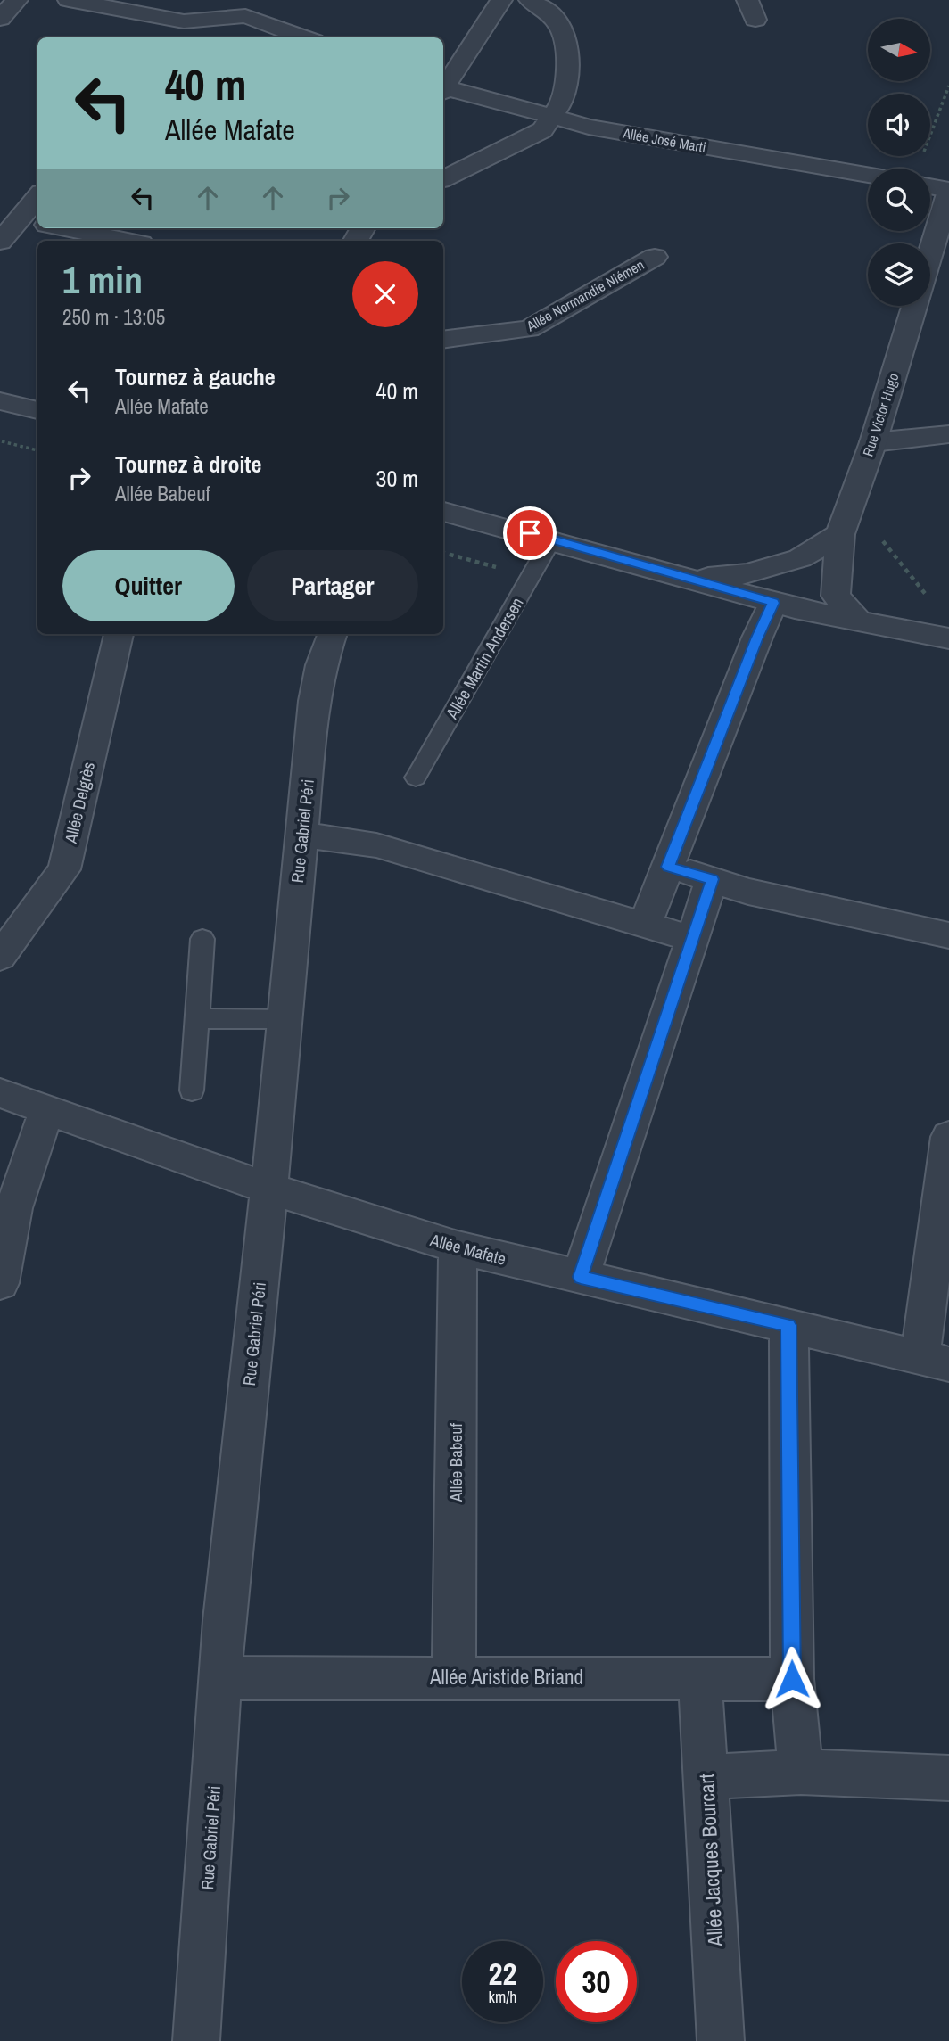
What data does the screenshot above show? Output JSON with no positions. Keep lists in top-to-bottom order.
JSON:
{
  "streets": {
    "street": [
      "Allée José Marti",
      "Allée Normandie Niémen",
      "Rue Victor Hugo",
      "Allée Delgrès",
      "Rue Gabriel Péri",
      "Allée Mafate",
      "Allée Babeuf",
      "Allée Aristide Briand",
      "Allée Jacques Bourcart"
    ],
    "lane": ["Allée Martin Andersen"]
  },
  "crossings": [
    ["Rue Gabriel Péri", "Allée Mafate"],
    ["Rue Gabriel Péri", "Allée Aristide Briand"],
    ["Allée Mafate", "Allée Babeuf"],
    ["Allée Babeuf", "Allée Aristide Briand"],
    ["Allée Aristide Briand", "Allée Jacques Bourcart"]
  ],
  "north": "right",
  "page": {
    "turn": ["40 m", "Allée Mafate"],
    "heading": ["1 min", "250 m · 13:05"],
    "list": [
      {
        "name": "Tournez à gauche",
        "note": "Allée Mafate",
        "value": "40 m"
      },
      {
        "name": "Tournez à droite",
        "note": "Allée Babeuf",
        "value": "30 m"
      }
    ],
    "buttons": ["Quitter", "Partager"],
    "speed": "22 km/h",
    "limit": "30"
  }
}
